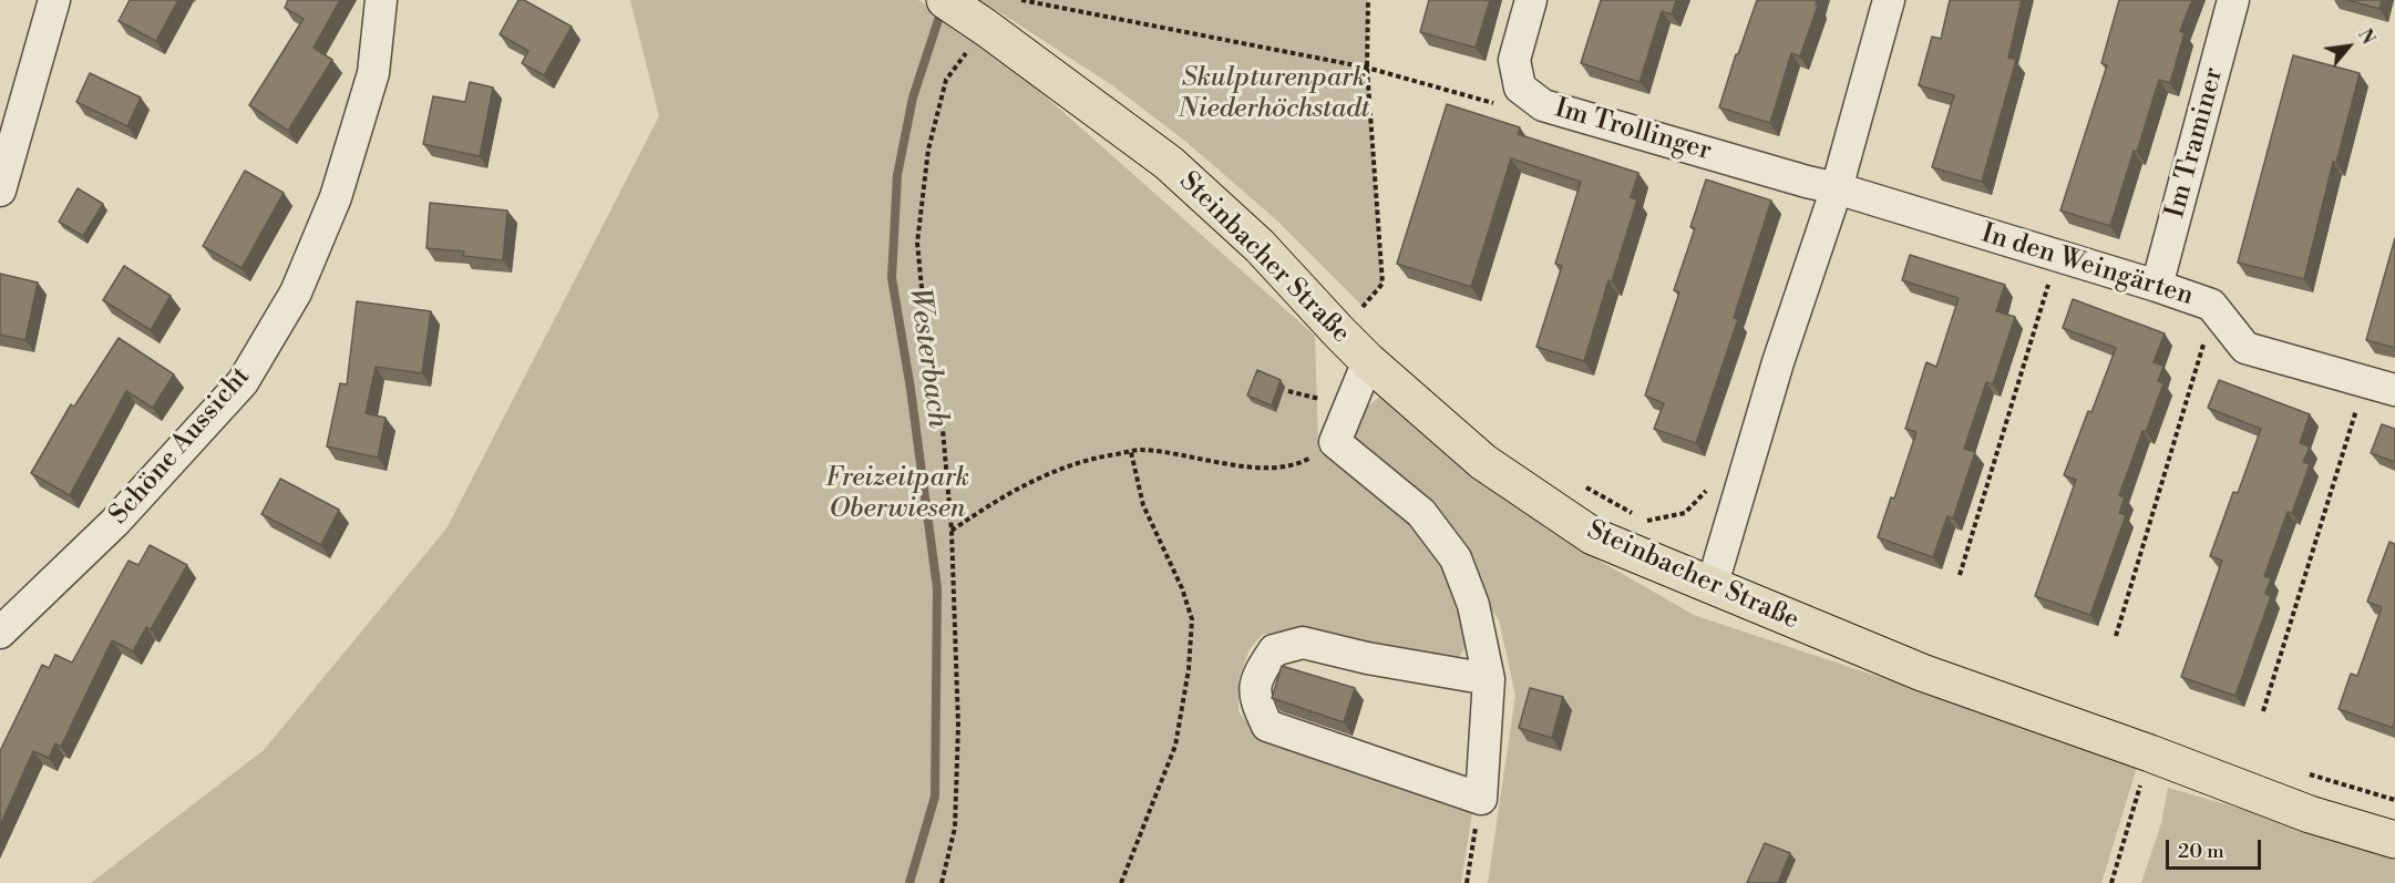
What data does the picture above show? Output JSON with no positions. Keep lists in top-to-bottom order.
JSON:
{
  "streets": {
    "main road": ["Steinbacher Straße"],
    "street": [
      "Im Trollinger",
      "Im Traminer",
      "In den Weingärten",
      "Schöne Aussicht"
    ]
  },
  "crossings": [
    ["Im Trollinger", "In den Weingärten"],
    ["Im Traminer", "In den Weingärten"]
  ],
  "water": ["Westerbach"],
  "parks": ["Skulpturenpark Niederhöchstadt", "Freizeitpark Oberwiesen"],
  "scale_bar": "20 m",
  "north": "top right"
}
